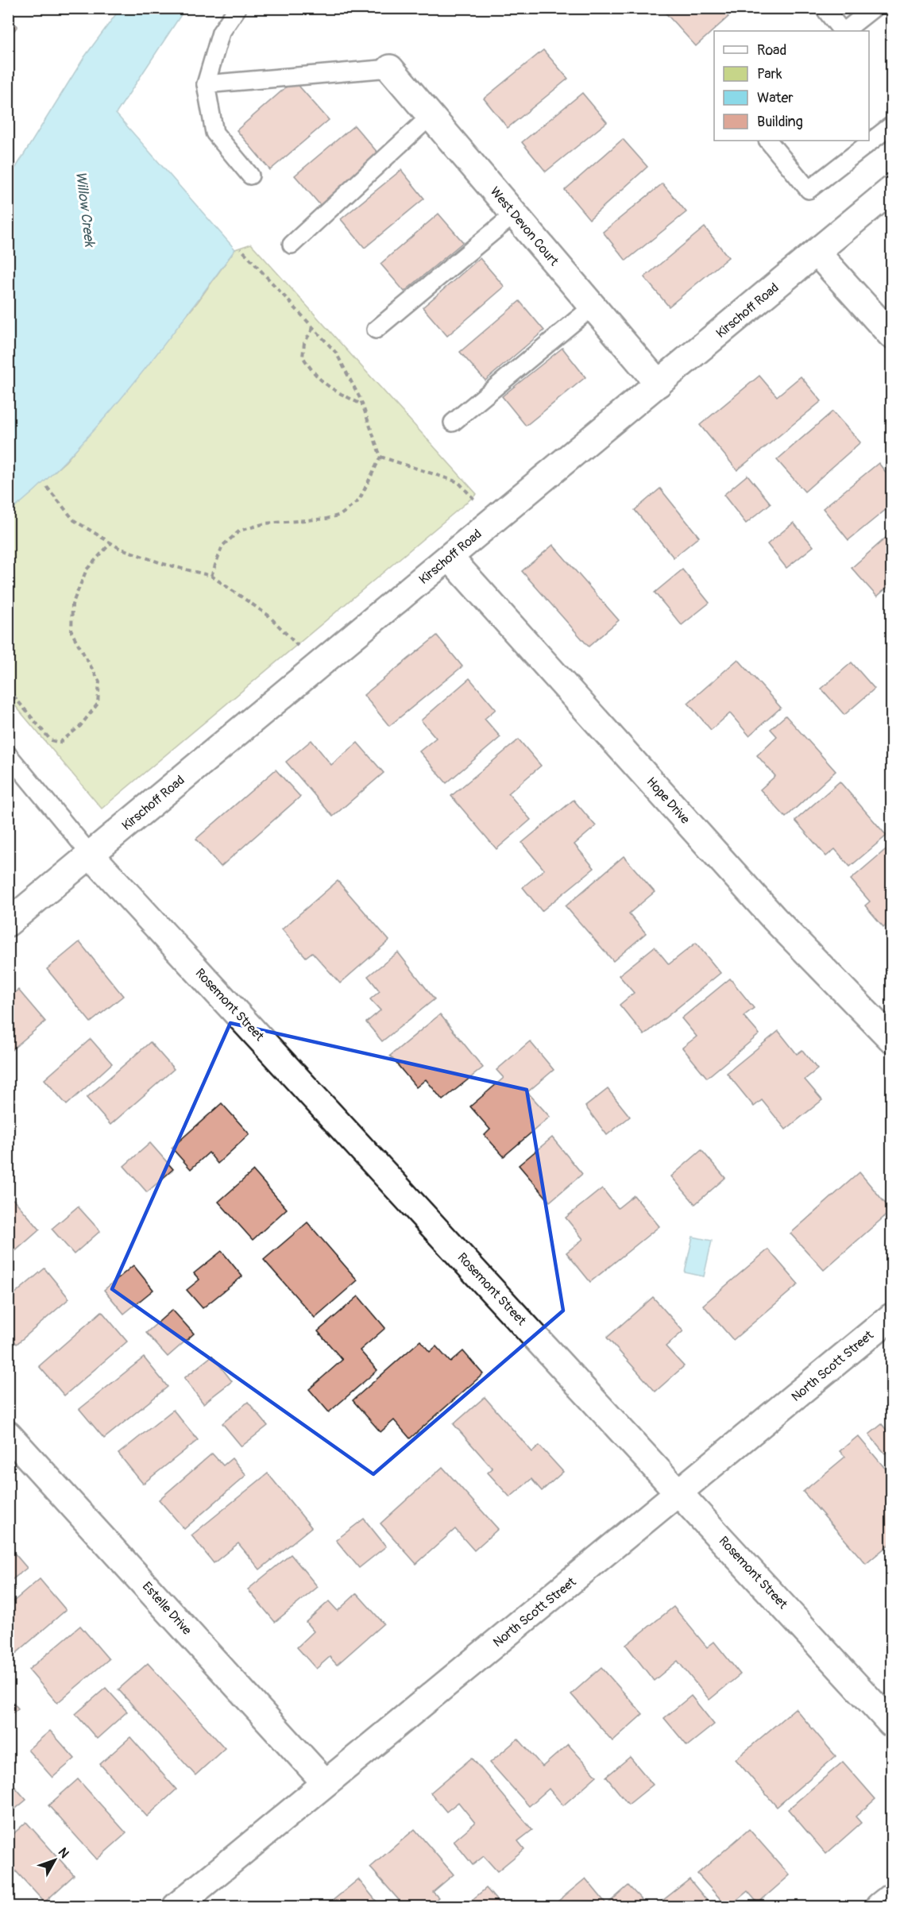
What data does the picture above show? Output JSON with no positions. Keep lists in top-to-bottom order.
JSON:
{
  "streets": {
    "street": [
      "West Devon Court",
      "Kirschoff Road",
      "Hope Drive",
      "Rosemont Street",
      "North Scott Street",
      "Estelle Drive"
    ]
  },
  "crossings": [
    ["West Devon Court", "Kirschoff Road"],
    ["Kirschoff Road", "Hope Drive"],
    ["Kirschoff Road", "Rosemont Street"],
    ["Rosemont Street", "North Scott Street"],
    ["North Scott Street", "Estelle Drive"]
  ],
  "water": ["Willow Creek"],
  "legend": [
    "Road",
    "Park",
    "Water",
    "Building"
  ],
  "north": "top right"
}
